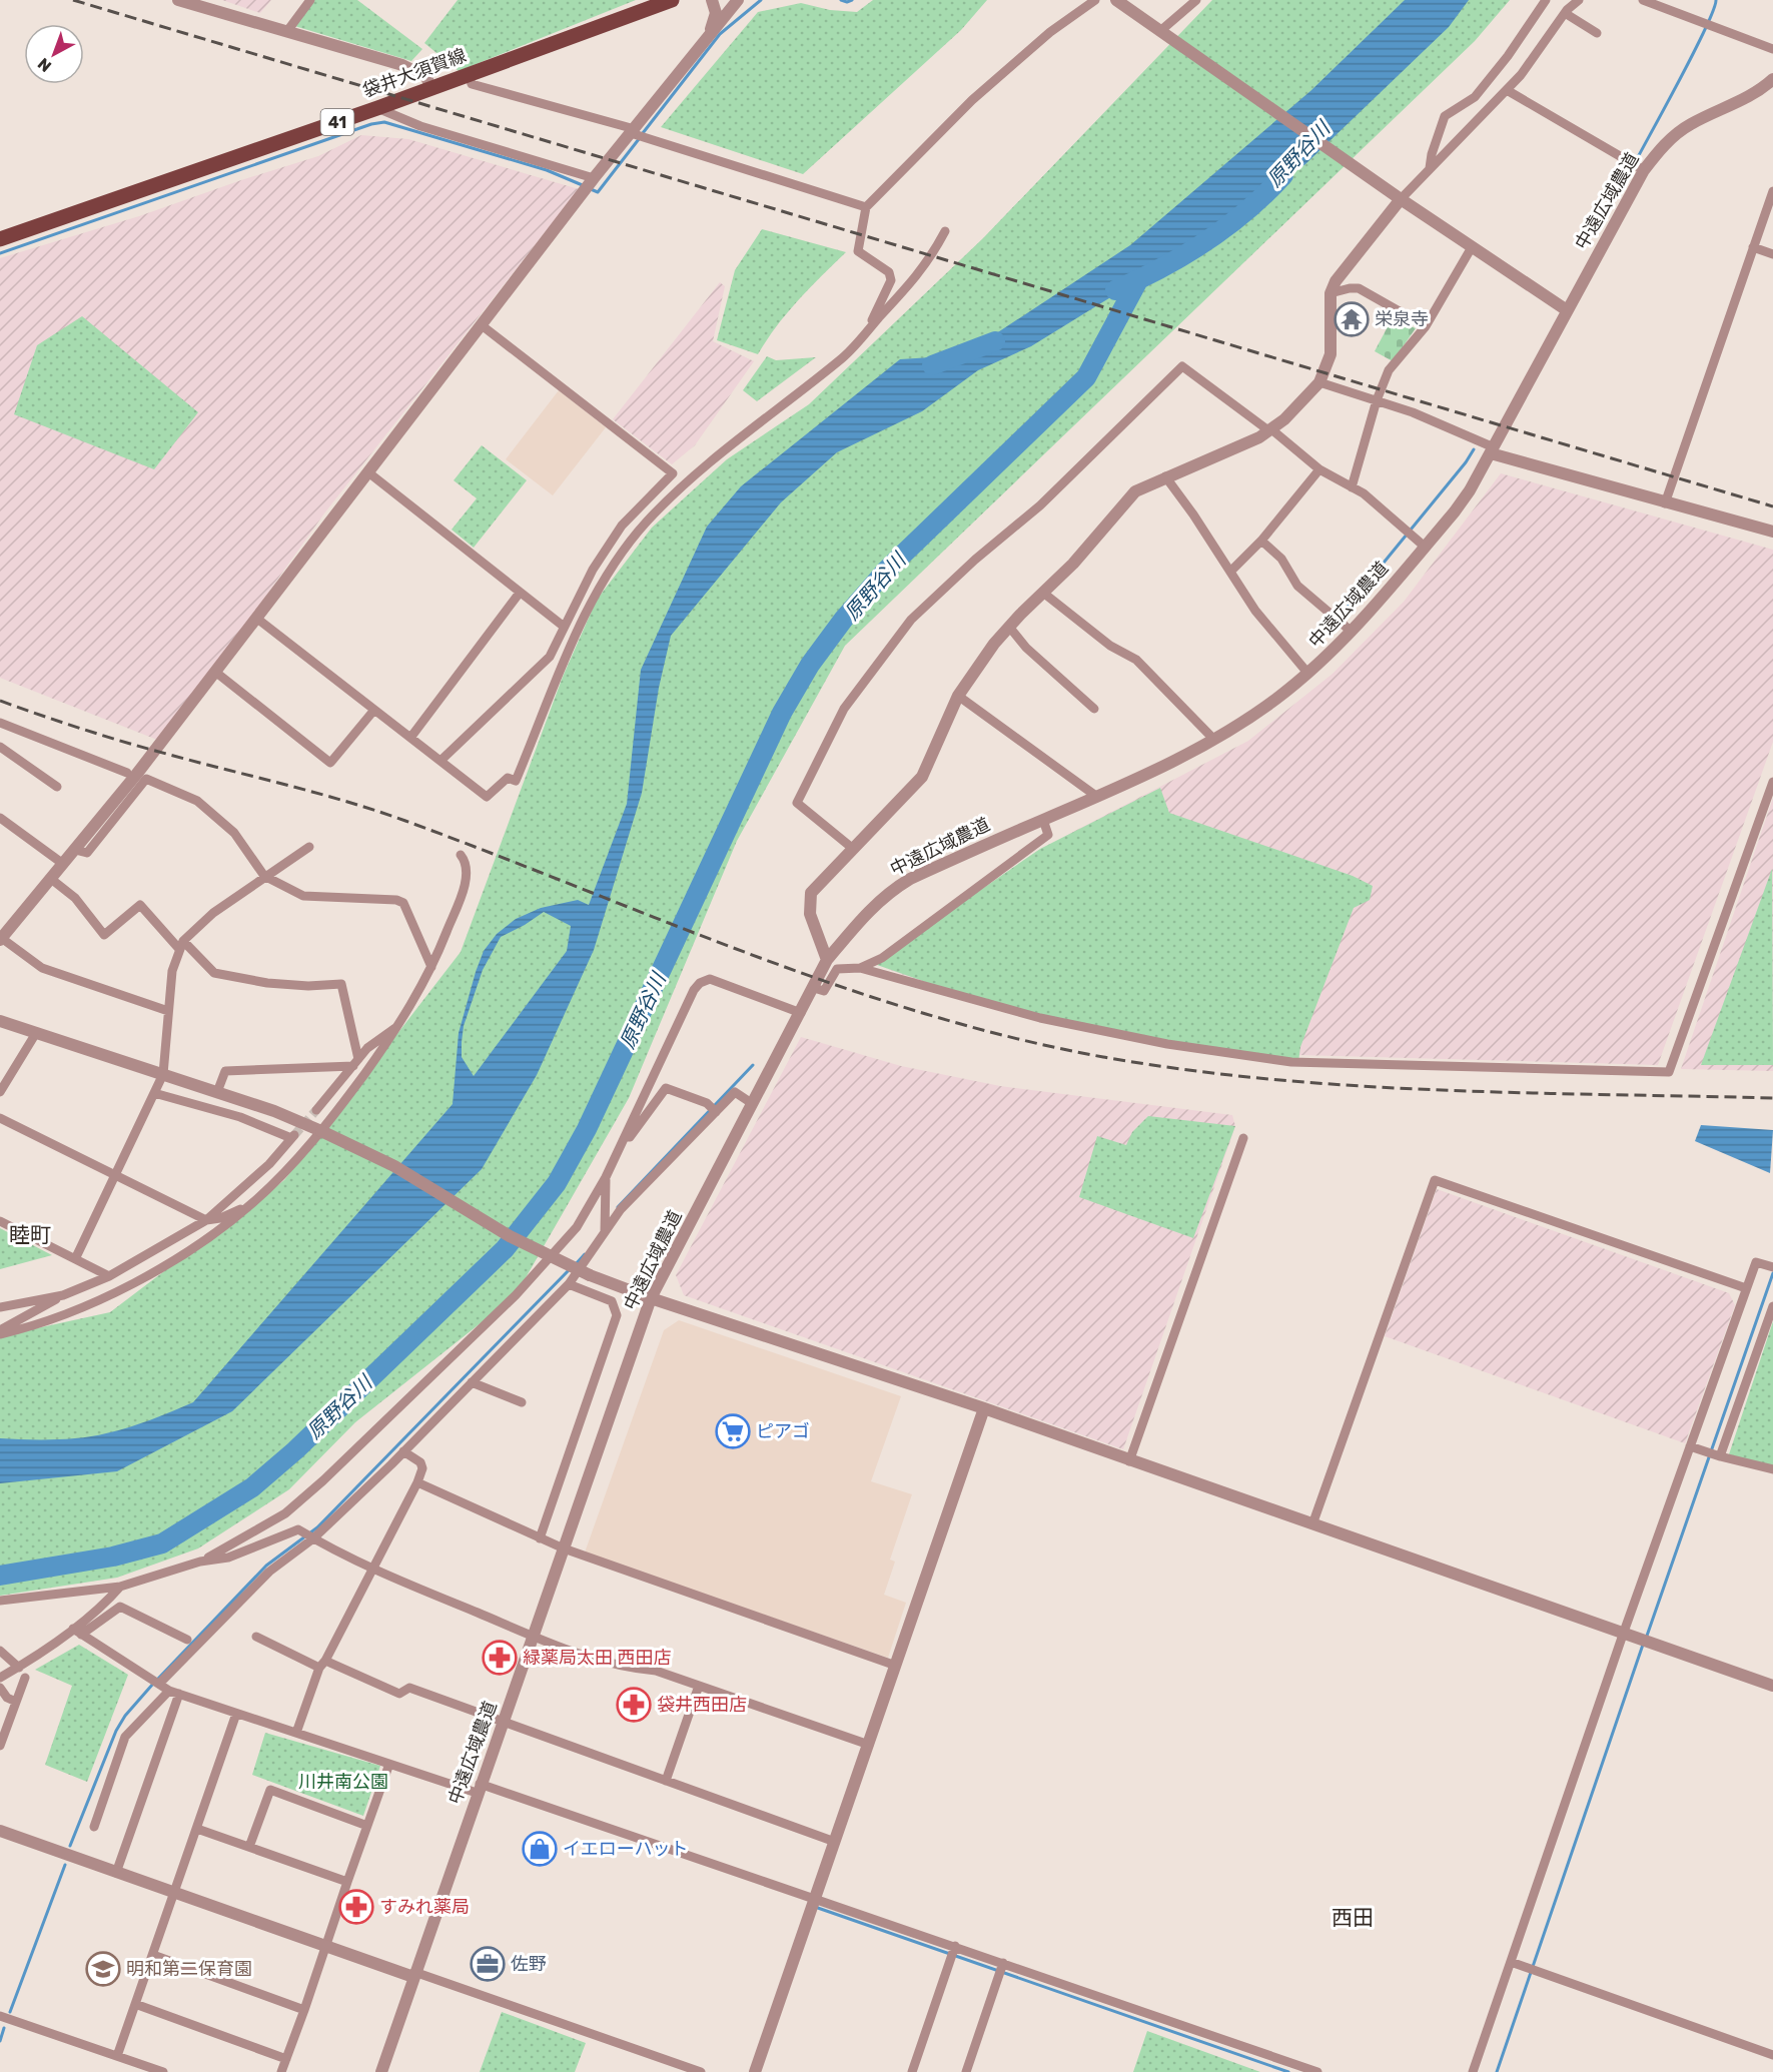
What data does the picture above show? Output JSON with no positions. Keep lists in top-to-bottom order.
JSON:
{
  "streets": {
    "main road": ["袋井大須賀線", "41"],
    "street": ["中遠広域農道"]
  },
  "districts": ["睦町", "西田"],
  "water": ["原野谷川"],
  "parks": ["川井南公園"],
  "places": {
    "temple": ["栄泉寺"],
    "supermarket": ["ピアゴ"],
    "pharmacy": ["緑薬局太田 西田店", "袋井西田店", "すみれ薬局"],
    "shop": ["イエローハット"],
    "office": ["佐野"],
    "school or university": ["明和第二保育園"]
  },
  "north": "bottom left"
}
